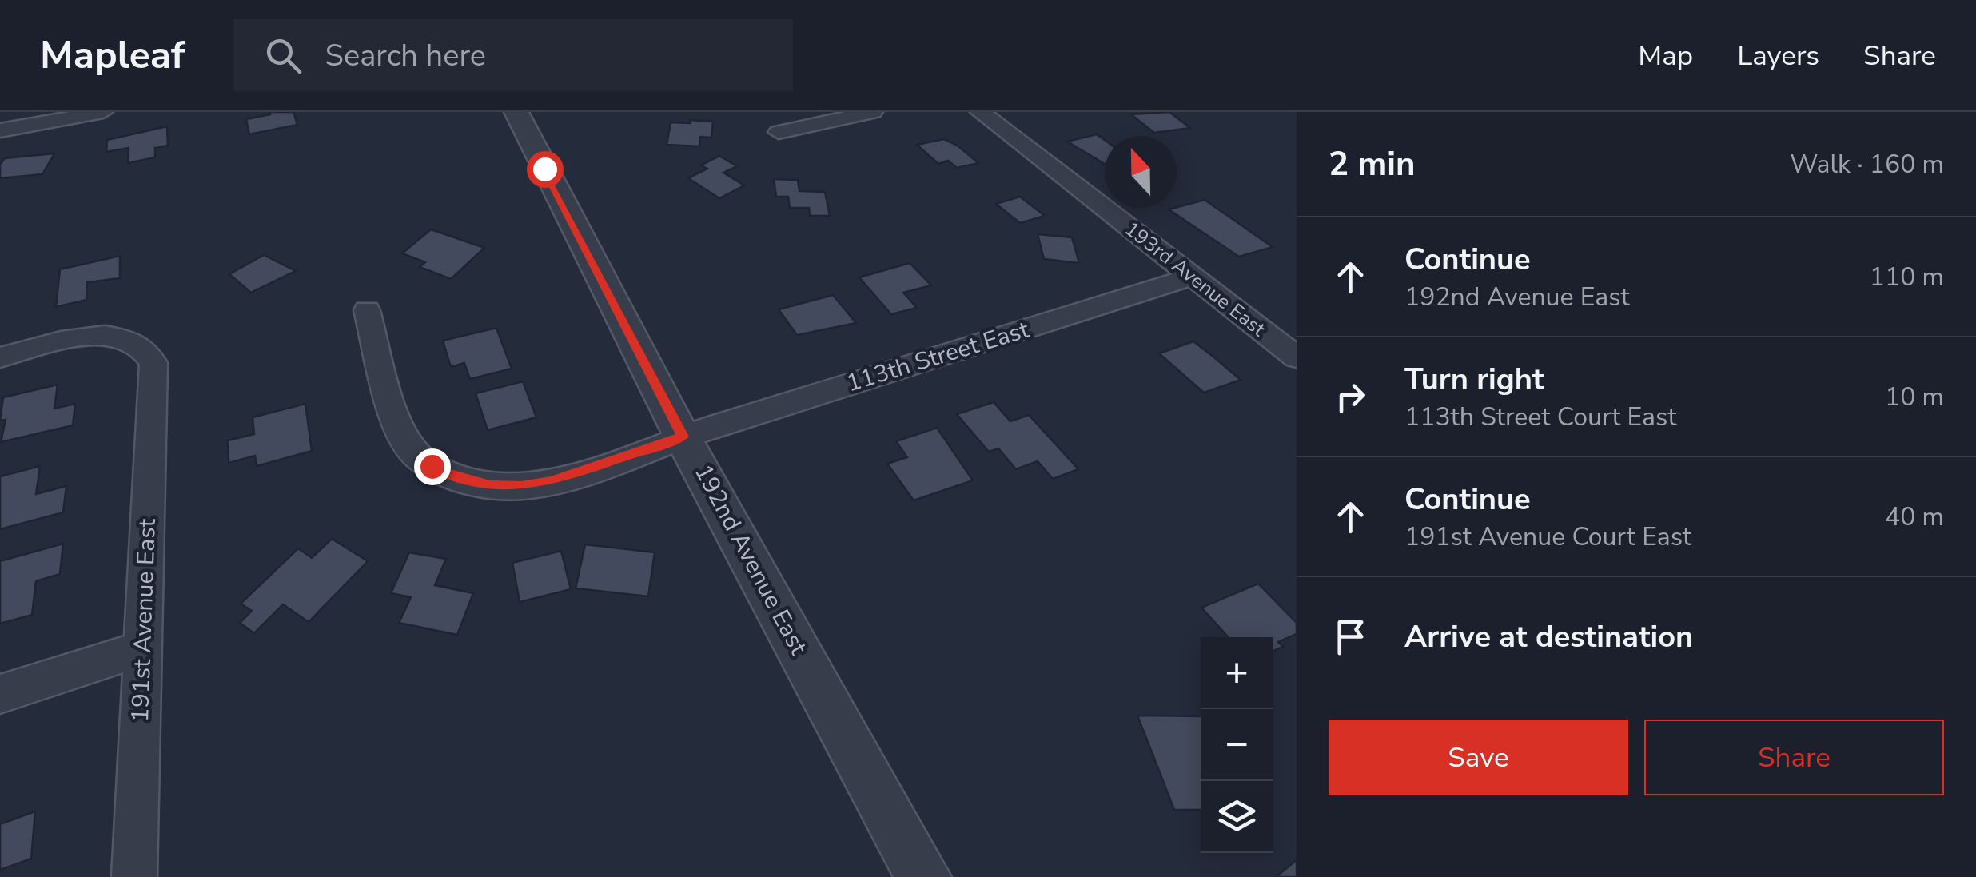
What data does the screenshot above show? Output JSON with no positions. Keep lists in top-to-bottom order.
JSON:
{
  "streets": {
    "street": [
      "193rd Avenue East",
      "113th Street East",
      "192nd Avenue East",
      "191st Avenue East"
    ]
  },
  "crossings": [
    ["193rd Avenue East", "113th Street East"],
    ["113th Street East", "192nd Avenue East"]
  ],
  "north": "top",
  "page": {
    "header": "Mapleaf",
    "search": "Search here",
    "nav": ["Map", "Layers", "Share"],
    "heading": ["2 min", "Walk · 160 m"],
    "list": [
      ["Continue", "192nd Avenue East", "110 m"],
      ["Turn right", "113th Street Court East", "10 m"],
      ["Continue", "191st Avenue Court East", "40 m"],
      "Arrive at destination"
    ],
    "map_buttons": ["+", "−"],
    "buttons": ["Save", "Share"]
  }
}
